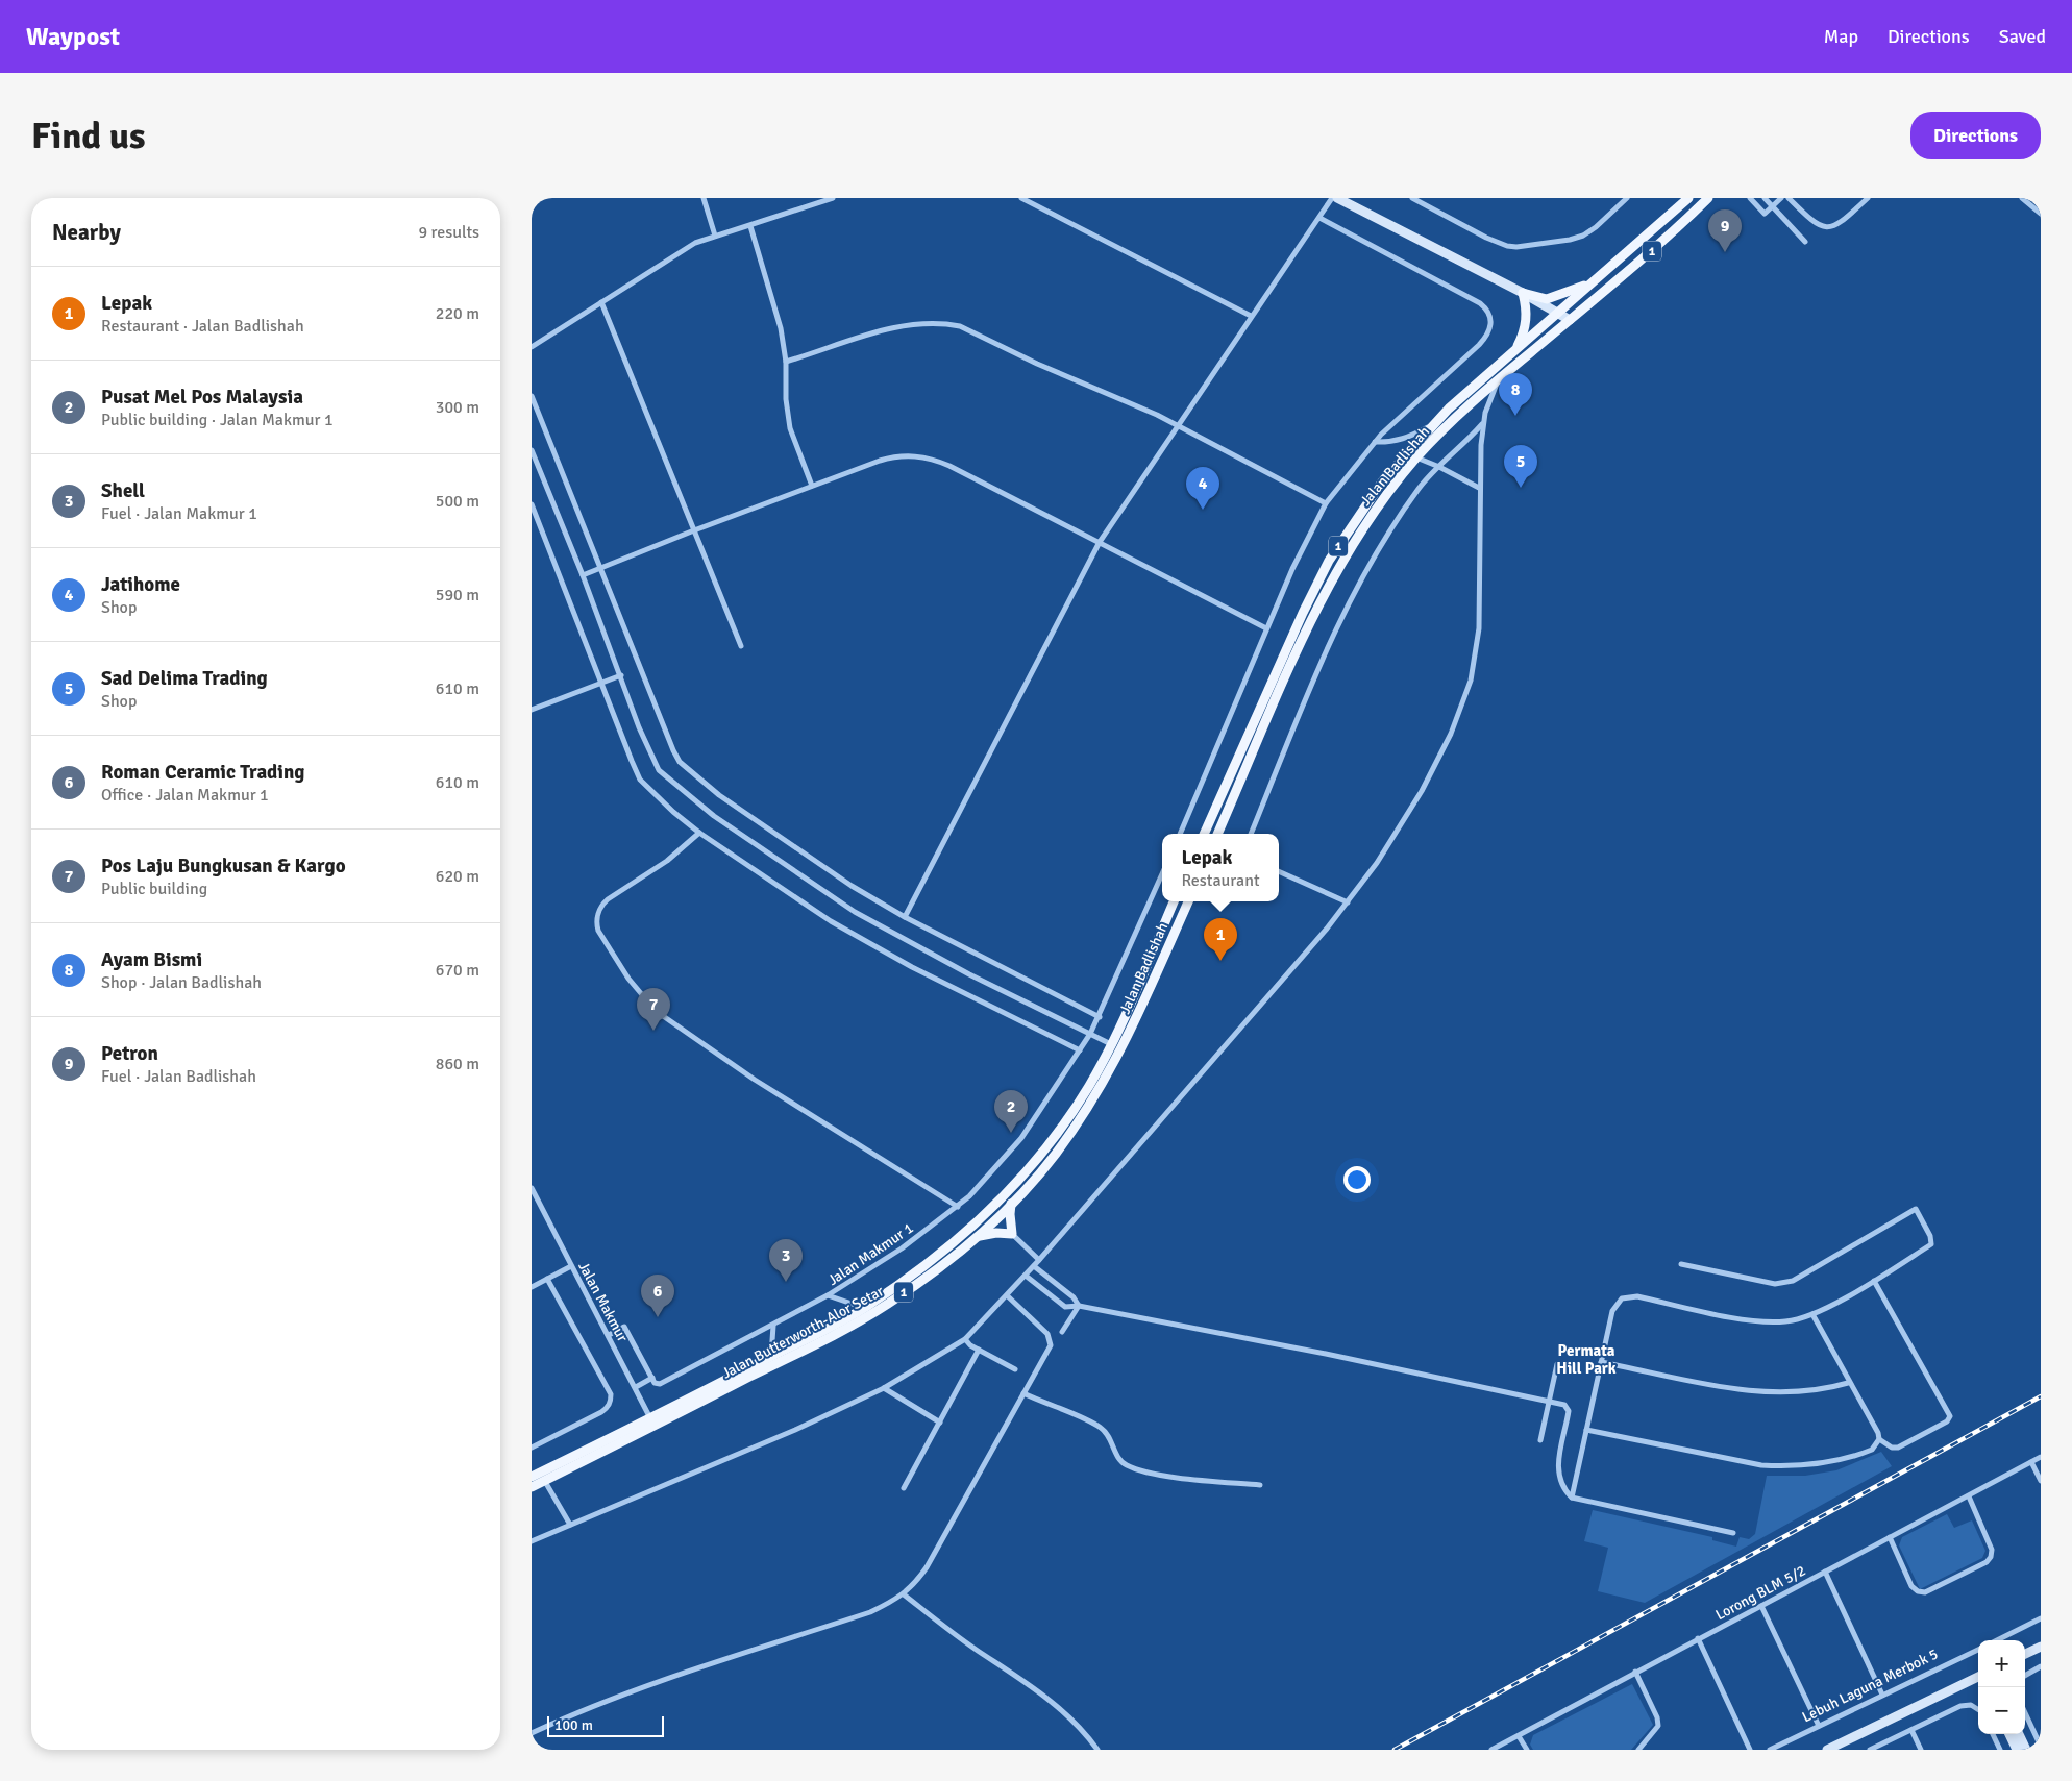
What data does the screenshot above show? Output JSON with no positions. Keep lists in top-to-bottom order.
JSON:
{
  "streets": {
    "main road": ["1", "Jalan Badlishah", "Jalan Butterworth-Alor Setar"],
    "street": [
      "Jalan Makmur 1",
      "Jalan Makmur",
      "Lorong BLM 5/2",
      "Lebuh Laguna Merbok 5"
    ]
  },
  "crossings": [
    ["Jalan Badlishah", "Jalan Butterworth-Alor Setar"],
    ["Jalan Makmur", "Jalan Butterworth-Alor Setar"]
  ],
  "districts": ["Permata Hill Park"],
  "scale_bar": "100 m",
  "page": {
    "header": "Waypost",
    "nav": ["Map", "Directions", "Saved"],
    "buttons": "Directions",
    "title": "Find us",
    "heading": ["Nearby", "9 results"],
    "pins": [
      "9",
      "8",
      "5",
      "4",
      "1",
      "7",
      "2",
      "3",
      "6"
    ],
    "list": [
      {
        "mark": "1",
        "name": "Lepak",
        "note": "Restaurant · Jalan Badlishah",
        "value": "220 m"
      },
      {
        "mark": "2",
        "name": "Pusat Mel Pos Malaysia",
        "note": "Public building · Jalan Makmur 1",
        "value": "300 m"
      },
      {
        "mark": "3",
        "name": "Shell",
        "note": "Fuel · Jalan Makmur 1",
        "value": "500 m"
      },
      {
        "mark": "4",
        "name": "Jatihome",
        "note": "Shop",
        "value": "590 m"
      },
      {
        "mark": "5",
        "name": "Sad Delima Trading",
        "note": "Shop",
        "value": "610 m"
      },
      {
        "mark": "6",
        "name": "Roman Ceramic Trading",
        "note": "Office · Jalan Makmur 1",
        "value": "610 m"
      },
      {
        "mark": "7",
        "name": "Pos Laju Bungkusan & Kargo",
        "note": "Public building",
        "value": "620 m"
      },
      {
        "mark": "8",
        "name": "Ayam Bismi",
        "note": "Shop · Jalan Badlishah",
        "value": "670 m"
      },
      {
        "mark": "9",
        "name": "Petron",
        "note": "Fuel · Jalan Badlishah",
        "value": "860 m"
      }
    ],
    "popup": ["Lepak", "Restaurant"],
    "map_buttons": ["+", "−"],
    "scale": "100 m"
  }
}
